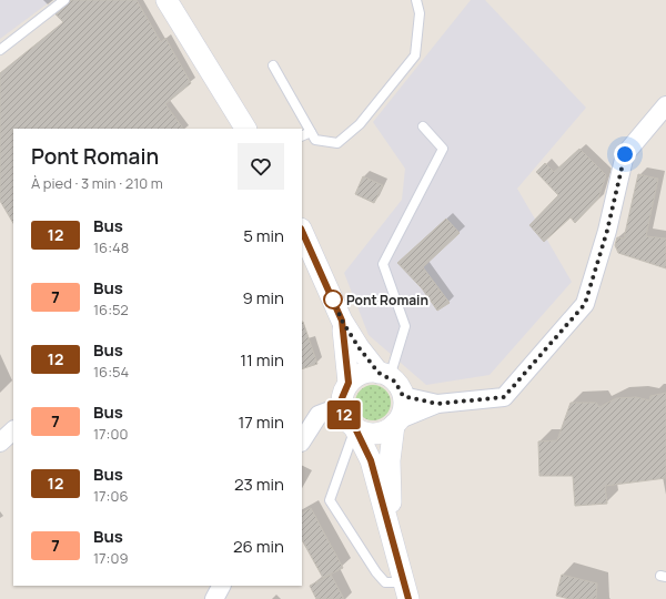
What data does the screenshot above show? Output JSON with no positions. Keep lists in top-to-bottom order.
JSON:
{
  "places": ["Pont Romain"],
  "lines": ["bus line 12"],
  "page": {
    "on_map": "12",
    "heading": ["Pont Romain", "À pied · 3 min · 210 m"],
    "list": [
      {
        "mark": "12",
        "name": "Bus",
        "note": "16:48",
        "value": "5 min"
      },
      {
        "mark": "7",
        "name": "Bus",
        "note": "16:52",
        "value": "9 min"
      },
      {
        "mark": "12",
        "name": "Bus",
        "note": "16:54",
        "value": "11 min"
      },
      {
        "mark": "7",
        "name": "Bus",
        "note": "17:00",
        "value": "17 min"
      },
      {
        "mark": "12",
        "name": "Bus",
        "note": "17:06",
        "value": "23 min"
      },
      {
        "mark": "7",
        "name": "Bus",
        "note": "17:09",
        "value": "26 min"
      }
    ]
  }
}
